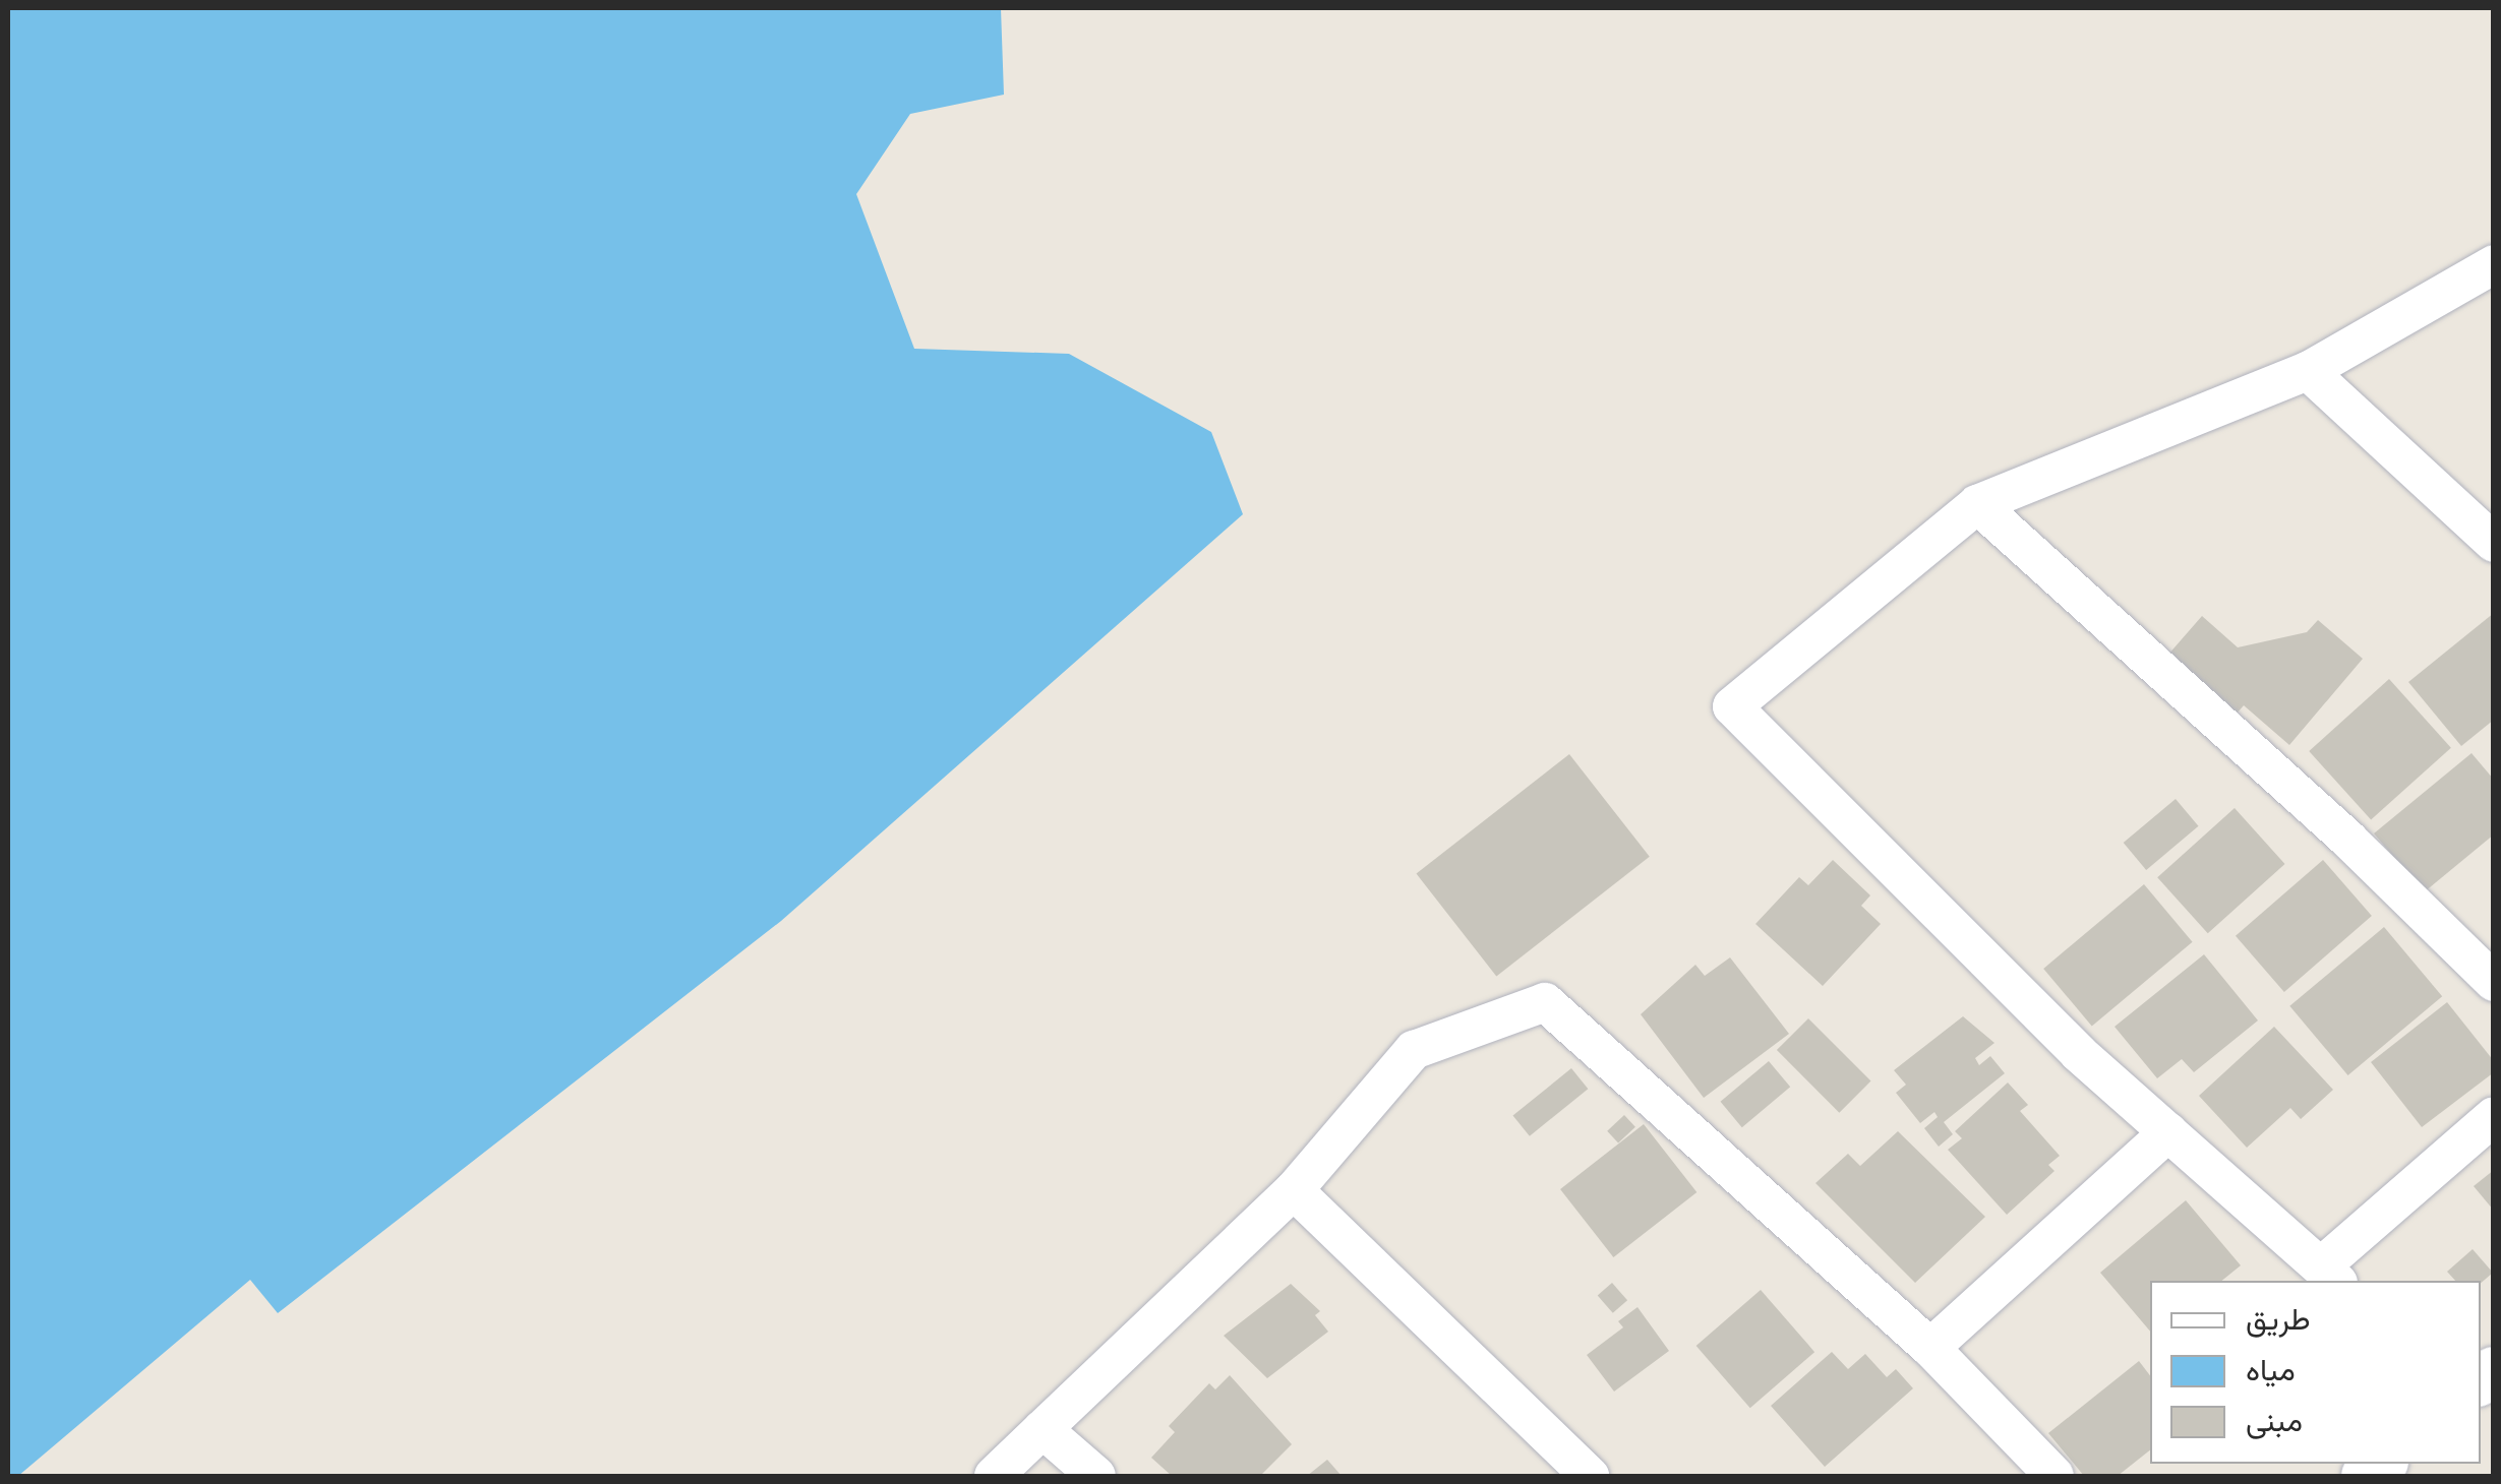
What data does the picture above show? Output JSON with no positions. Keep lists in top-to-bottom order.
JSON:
{
  "legend": ["طريق", "مياه", "مبنى"]
}
